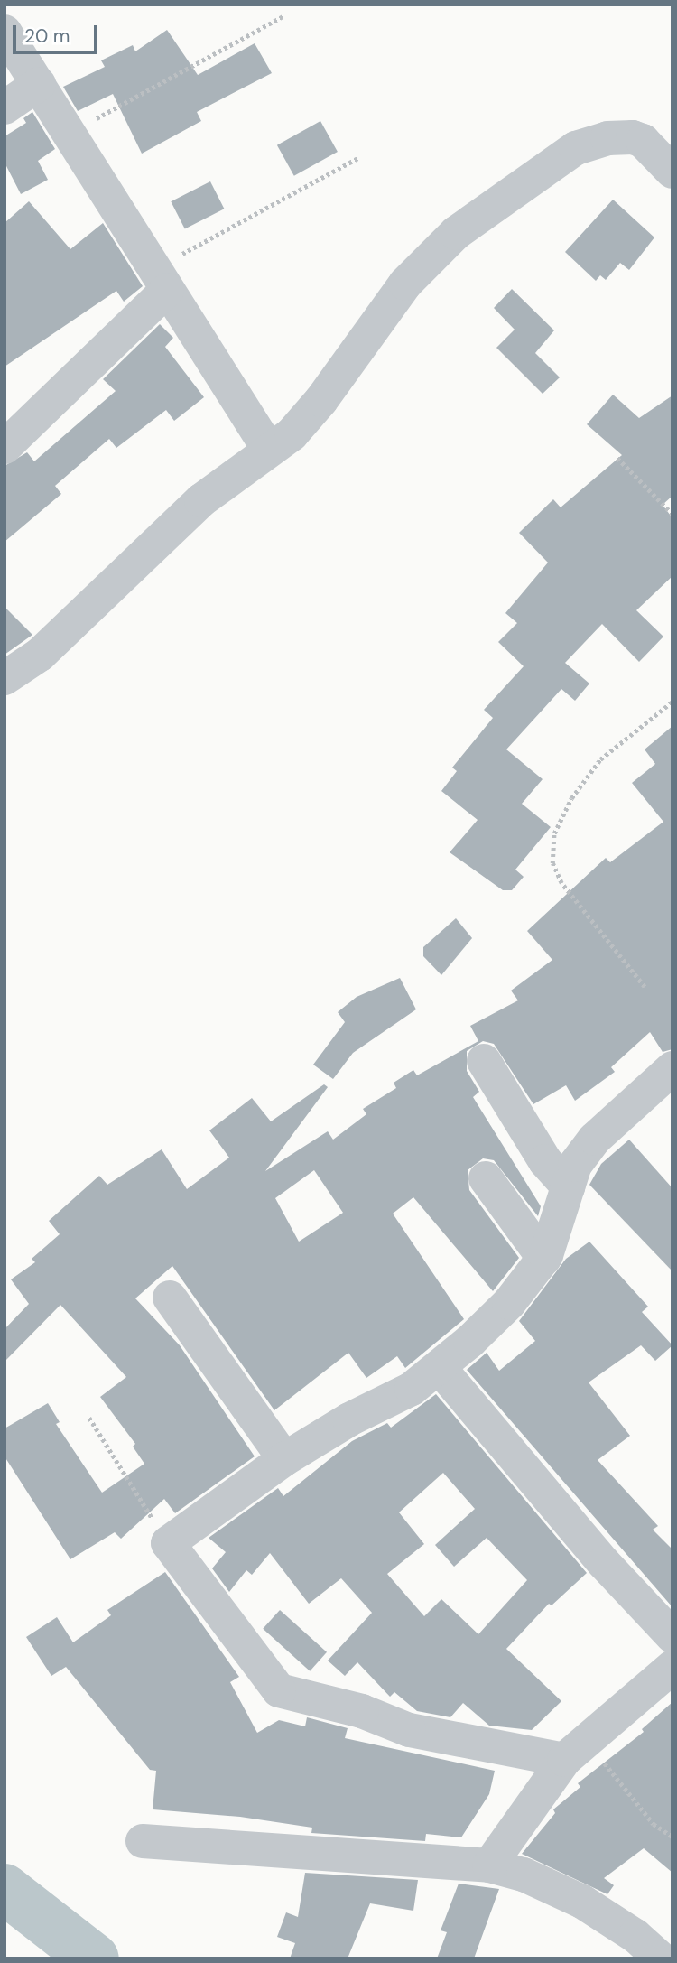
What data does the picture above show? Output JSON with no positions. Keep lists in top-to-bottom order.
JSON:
{
  "scale_bar": "20 m"
}
